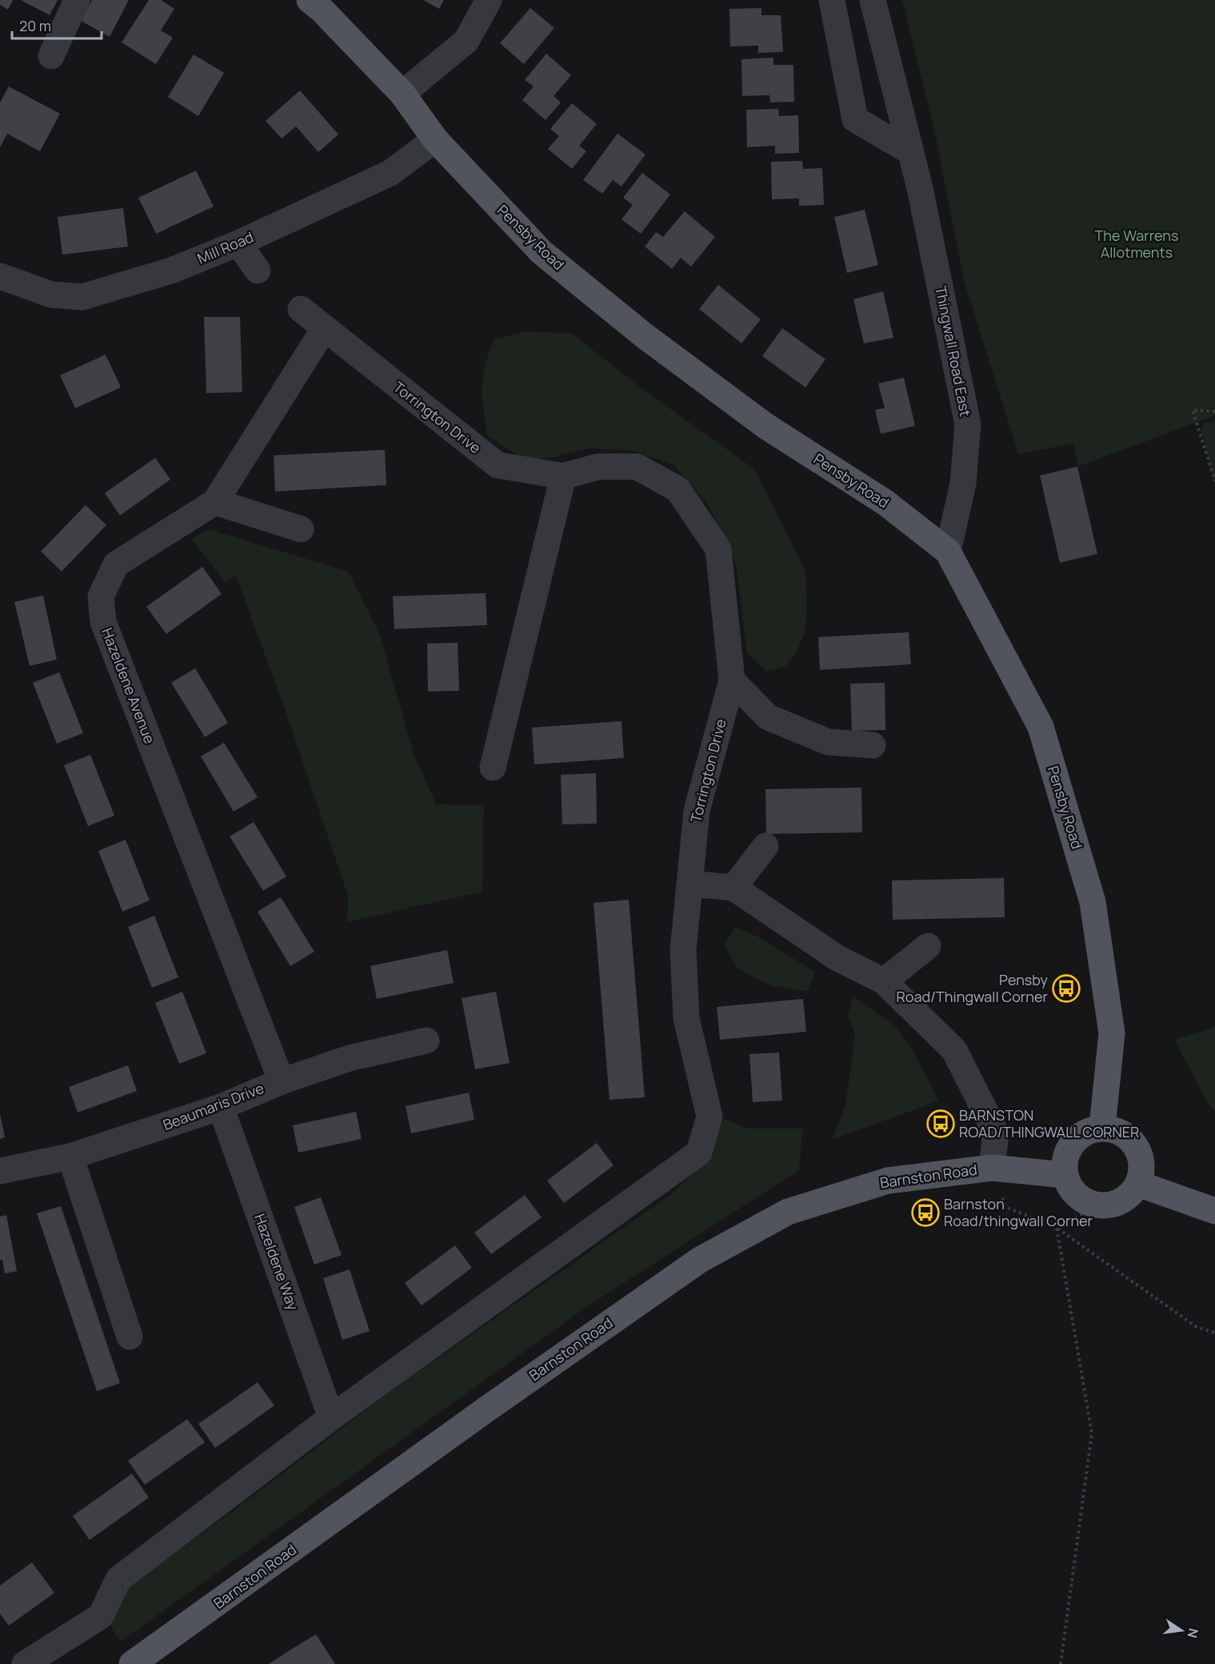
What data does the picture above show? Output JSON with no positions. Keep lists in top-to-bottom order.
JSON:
{
  "streets": {
    "main road": ["Pensby Road", "Barnston Road"],
    "street": [
      "Mill Road",
      "Thingwall Road East",
      "Torrington Drive",
      "Hazeldene Avenue",
      "Beaumaris Drive",
      "Hazeldene Way"
    ]
  },
  "crossings": [
    ["Pensby Road", "Mill Road"],
    ["Pensby Road", "Thingwall Road East"],
    ["Pensby Road", "Barnston Road"],
    ["Torrington Drive", "Hazeldene Avenue"],
    ["Torrington Drive", "Hazeldene Way"],
    ["Hazeldene Avenue", "Beaumaris Drive"],
    ["Beaumaris Drive", "Hazeldene Way"]
  ],
  "parks": ["The Warrens Allotments"],
  "places": {
    "bus stop": ["Pensby Road/Thingwall Corner", "BARNSTON ROAD/THINGWALL CORNER", "Barnston Road/thingwall Corner"]
  },
  "scale_bar": "20 m",
  "north": "right"
}
